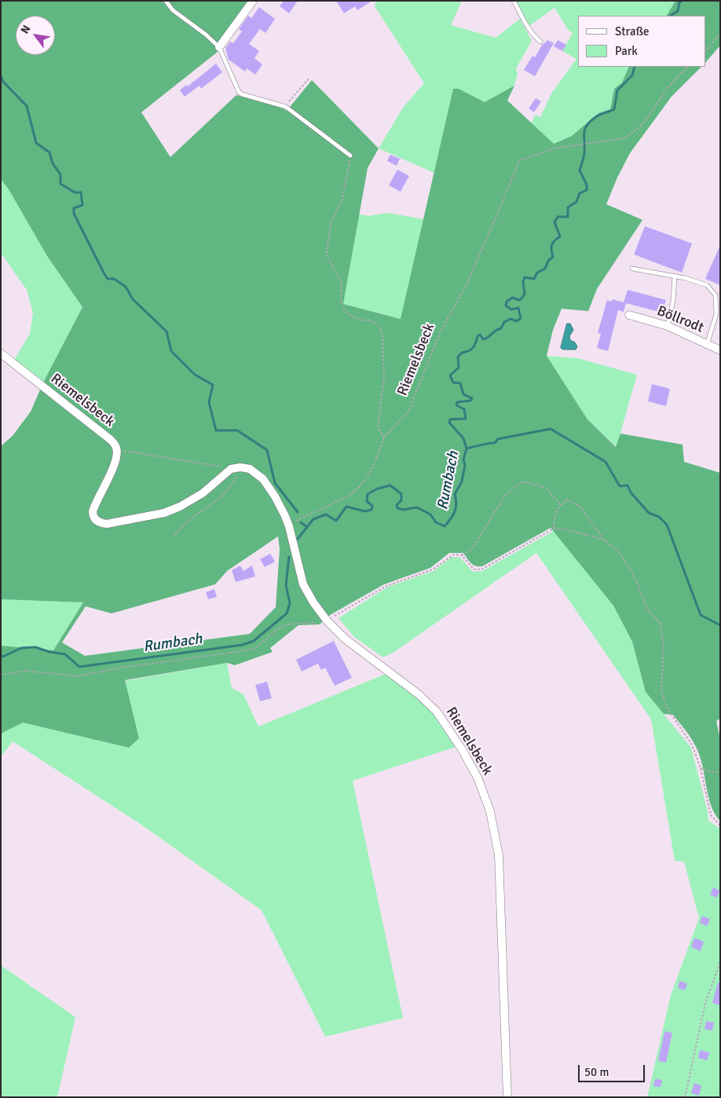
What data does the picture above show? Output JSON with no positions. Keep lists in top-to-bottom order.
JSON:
{
  "streets": {
    "street": ["Böllrodt", "Riemelsbeck"]
  },
  "water": ["Rumbach"],
  "legend": ["Straße", "Park"],
  "scale_bar": "50 m",
  "north": "top left"
}
